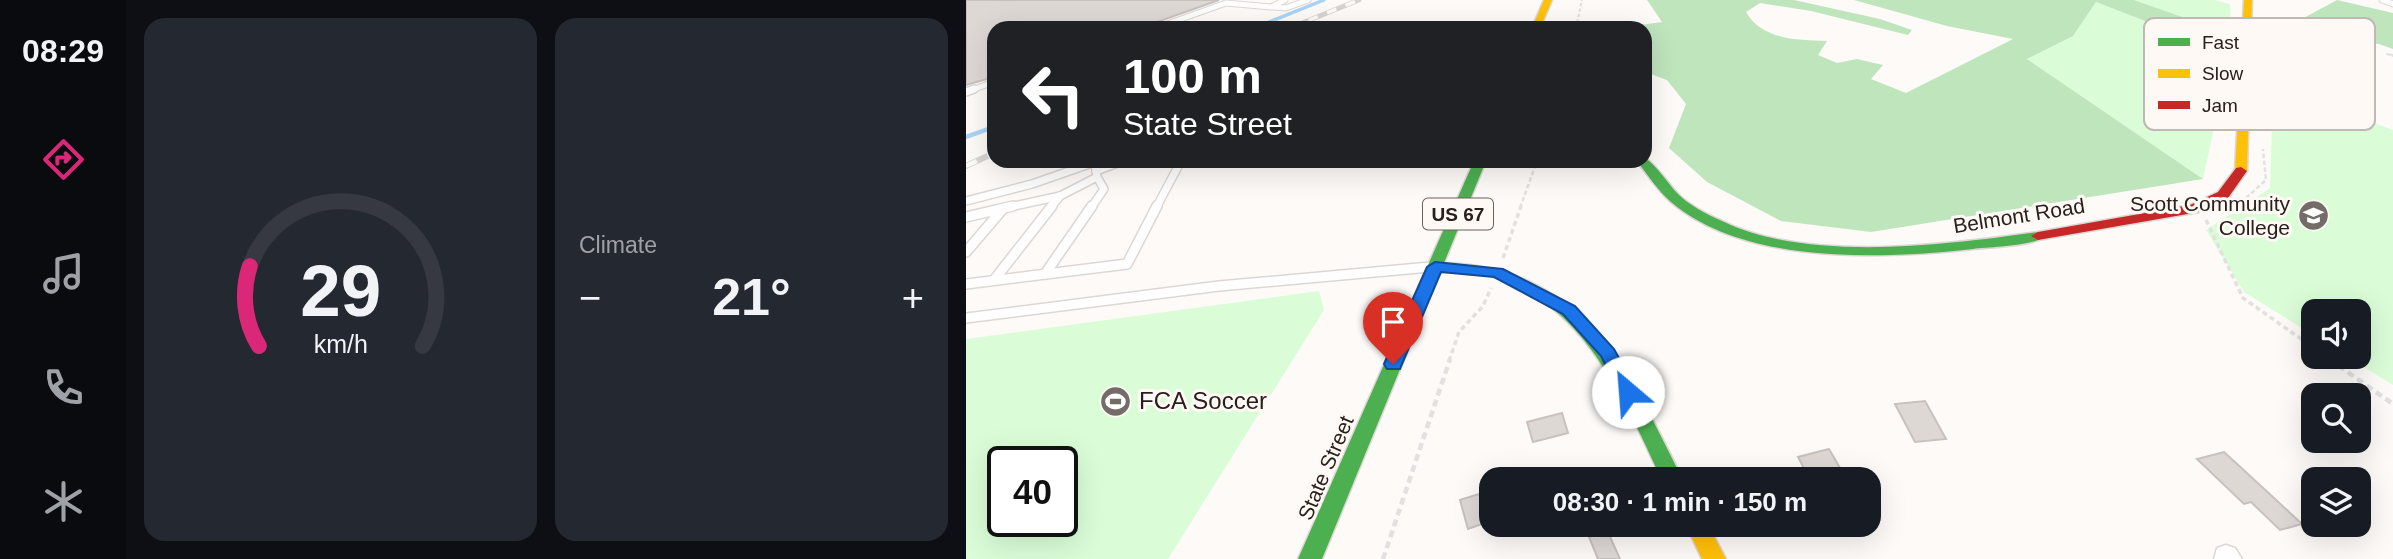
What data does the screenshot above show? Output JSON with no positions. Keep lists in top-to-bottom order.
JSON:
{
  "streets": {
    "street": ["US 67", "Belmont Road", "State Street"]
  },
  "places": {
    "school or university": ["Scott Community College"],
    "sports": ["FCA Soccer"]
  },
  "legend": ["Fast", "Slow", "Jam"],
  "page": {
    "tabs": "08:29",
    "tile": "Climate",
    "turn": ["100 m", "State Street"],
    "heat": ["−", "21°", "+"],
    "limit": "40",
    "trip": "08:30 · 1 min · 150 m",
    "gauge": ["29", "km/h"]
  }
}
